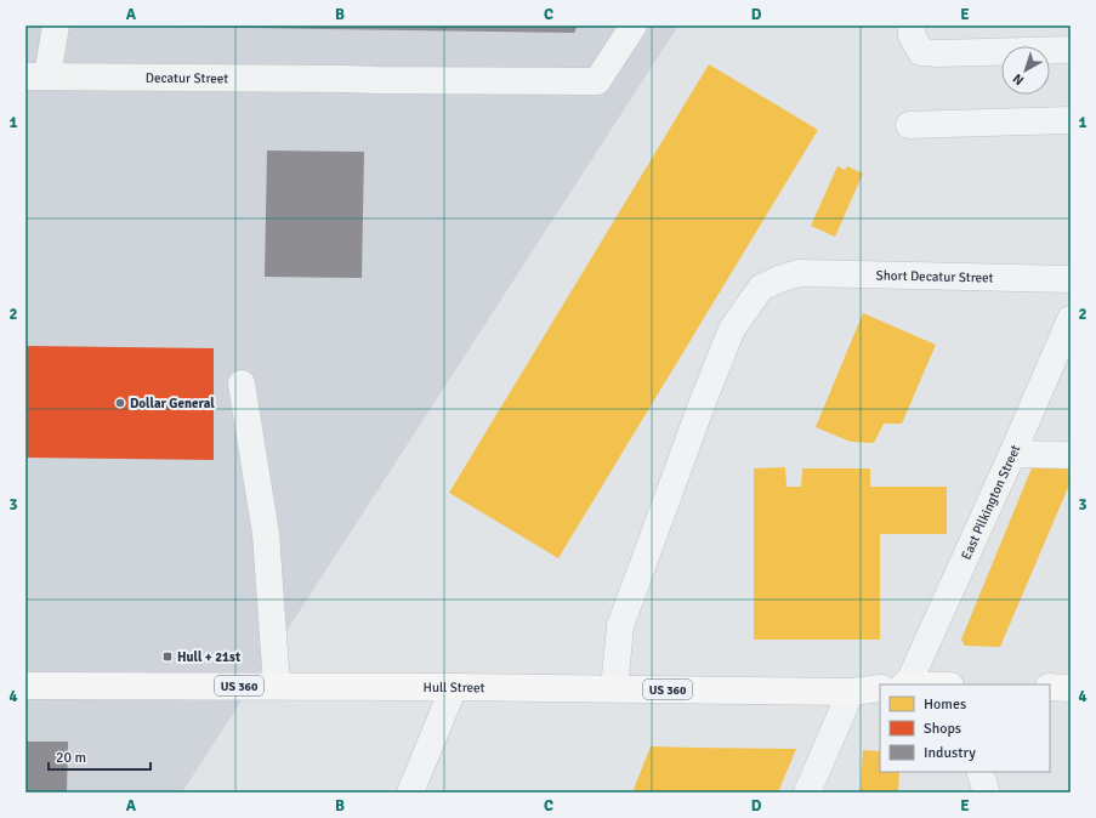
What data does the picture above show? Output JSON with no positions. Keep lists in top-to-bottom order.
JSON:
{
  "streets": {
    "main road": ["US 360", "Hull Street"],
    "street": ["Decatur Street", "Short Decatur Street", "East Pilkington Street"]
  },
  "crossings": [
    ["Short Decatur Street", "Hull Street"]
  ],
  "places": {
    "other": ["Dollar General"],
    "transit": ["Hull + 21st"]
  },
  "legend": ["Homes", "Shops", "Industry"],
  "scale_bar": "20 m",
  "north": "bottom left",
  "grid": {
    "columns": [
      "A",
      "B",
      "C",
      "D",
      "E"
    ],
    "rows": [
      "1",
      "2",
      "3",
      "4"
    ]
  }
}
